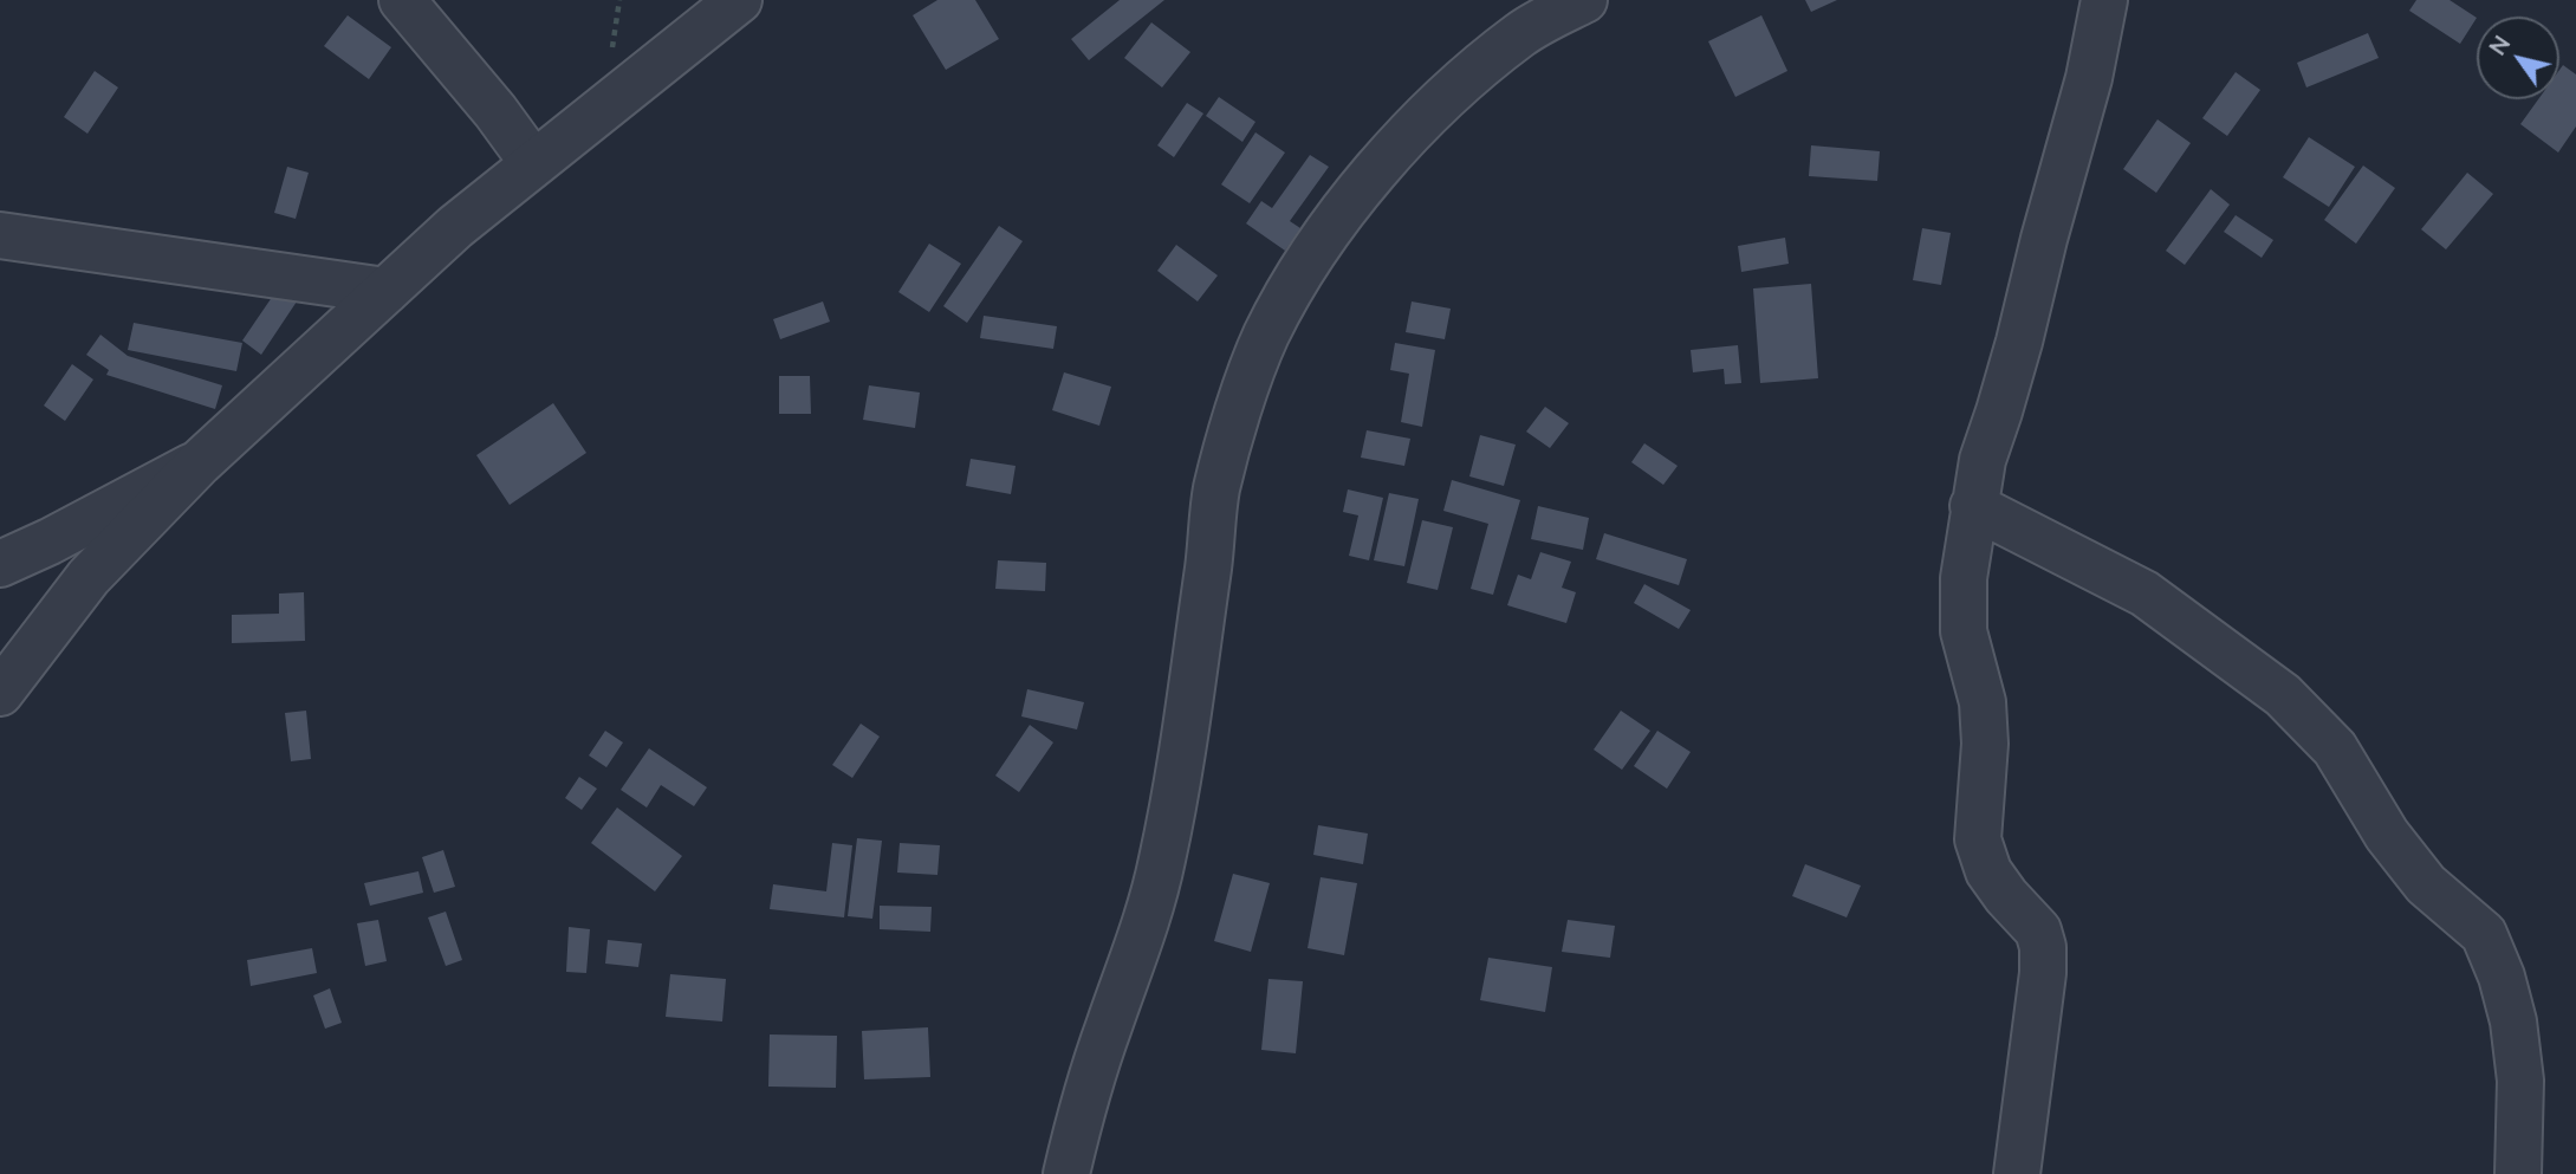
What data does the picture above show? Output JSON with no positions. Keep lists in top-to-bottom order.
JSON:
{
  "north": "top left"
}
